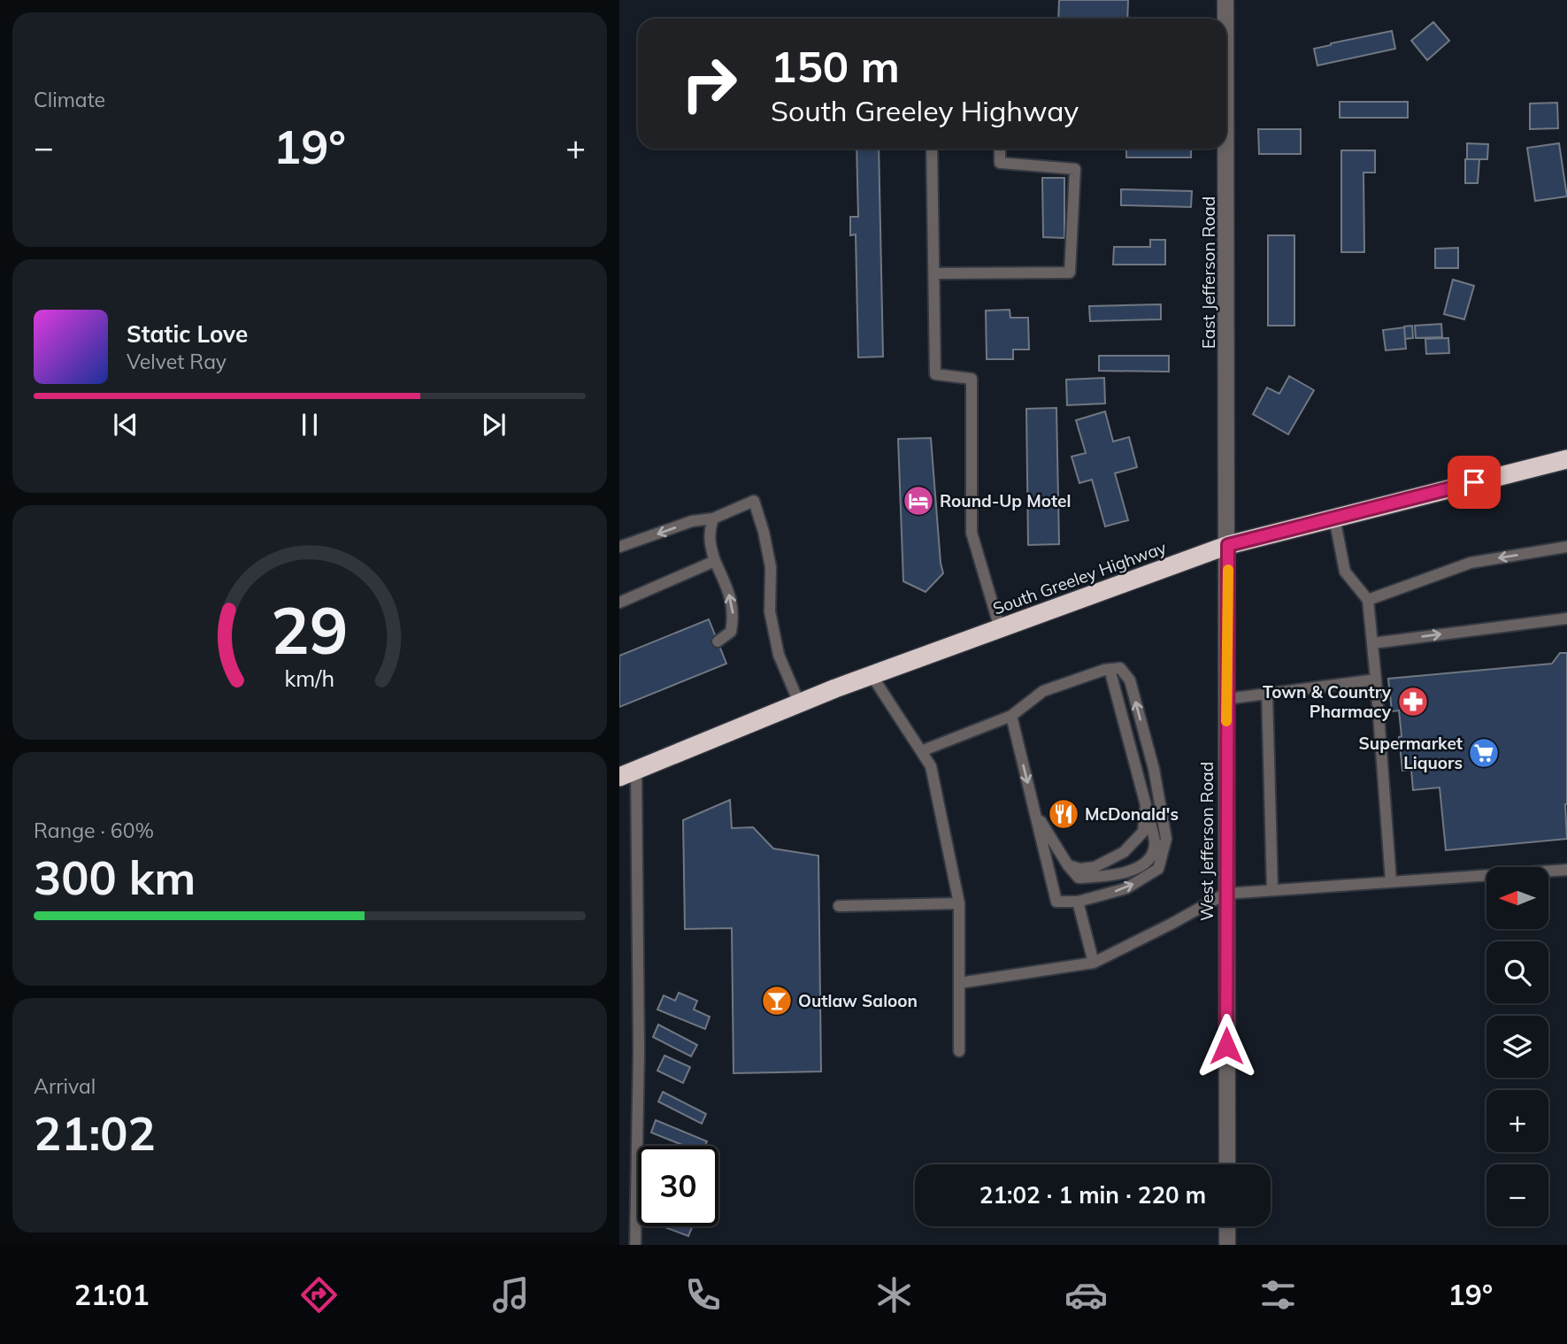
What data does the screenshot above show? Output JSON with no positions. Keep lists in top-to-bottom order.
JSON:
{
  "streets": {
    "highway": ["South Greeley Highway"],
    "street": ["East Jefferson Road", "West Jefferson Road"]
  },
  "crossings": [
    ["East Jefferson Road", "South Greeley Highway"],
    ["East Jefferson Road", "West Jefferson Road"],
    ["South Greeley Highway", "West Jefferson Road"]
  ],
  "places": {
    "hotel": ["Round-Up Motel"],
    "pharmacy": ["Town & Country Pharmacy"],
    "supermarket": ["Supermarket Liquors"],
    "restaurant": ["McDonald's"],
    "bar": ["Outlaw Saloon"]
  },
  "north": "left",
  "page": {
    "tile": [
      "Climate",
      ["Range · 60%", "300 km"],
      ["Arrival", "21:02"]
    ],
    "turn": ["150 m", "South Greeley Highway"],
    "heat": ["−", "19°", "+"],
    "song": ["Static Love", "Velvet Ray"],
    "map_buttons": ["+", "−"],
    "limit": "30",
    "trip": "21:02 · 1 min · 220 m",
    "tabs": ["21:01", "19°"],
    "gauge": ["29", "km/h"]
  }
}
